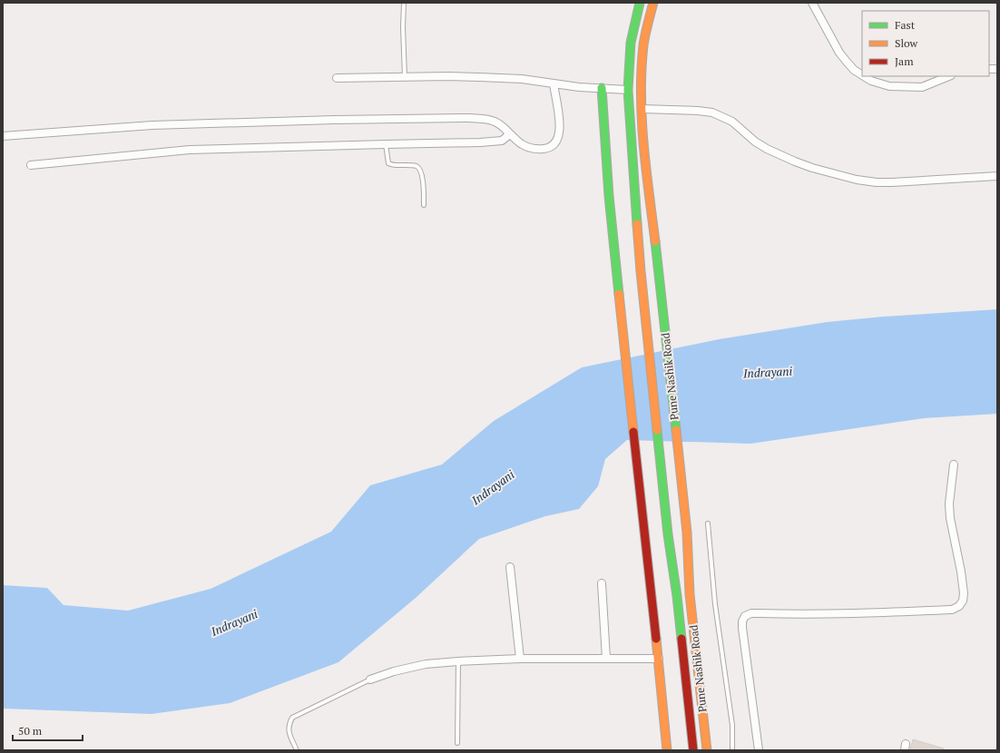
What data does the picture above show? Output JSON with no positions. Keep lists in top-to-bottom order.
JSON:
{
  "streets": {
    "main road": ["Pune Nashik Road"]
  },
  "water": ["Indrayani"],
  "legend": ["Fast", "Slow", "Jam"],
  "scale_bar": "50 m"
}
